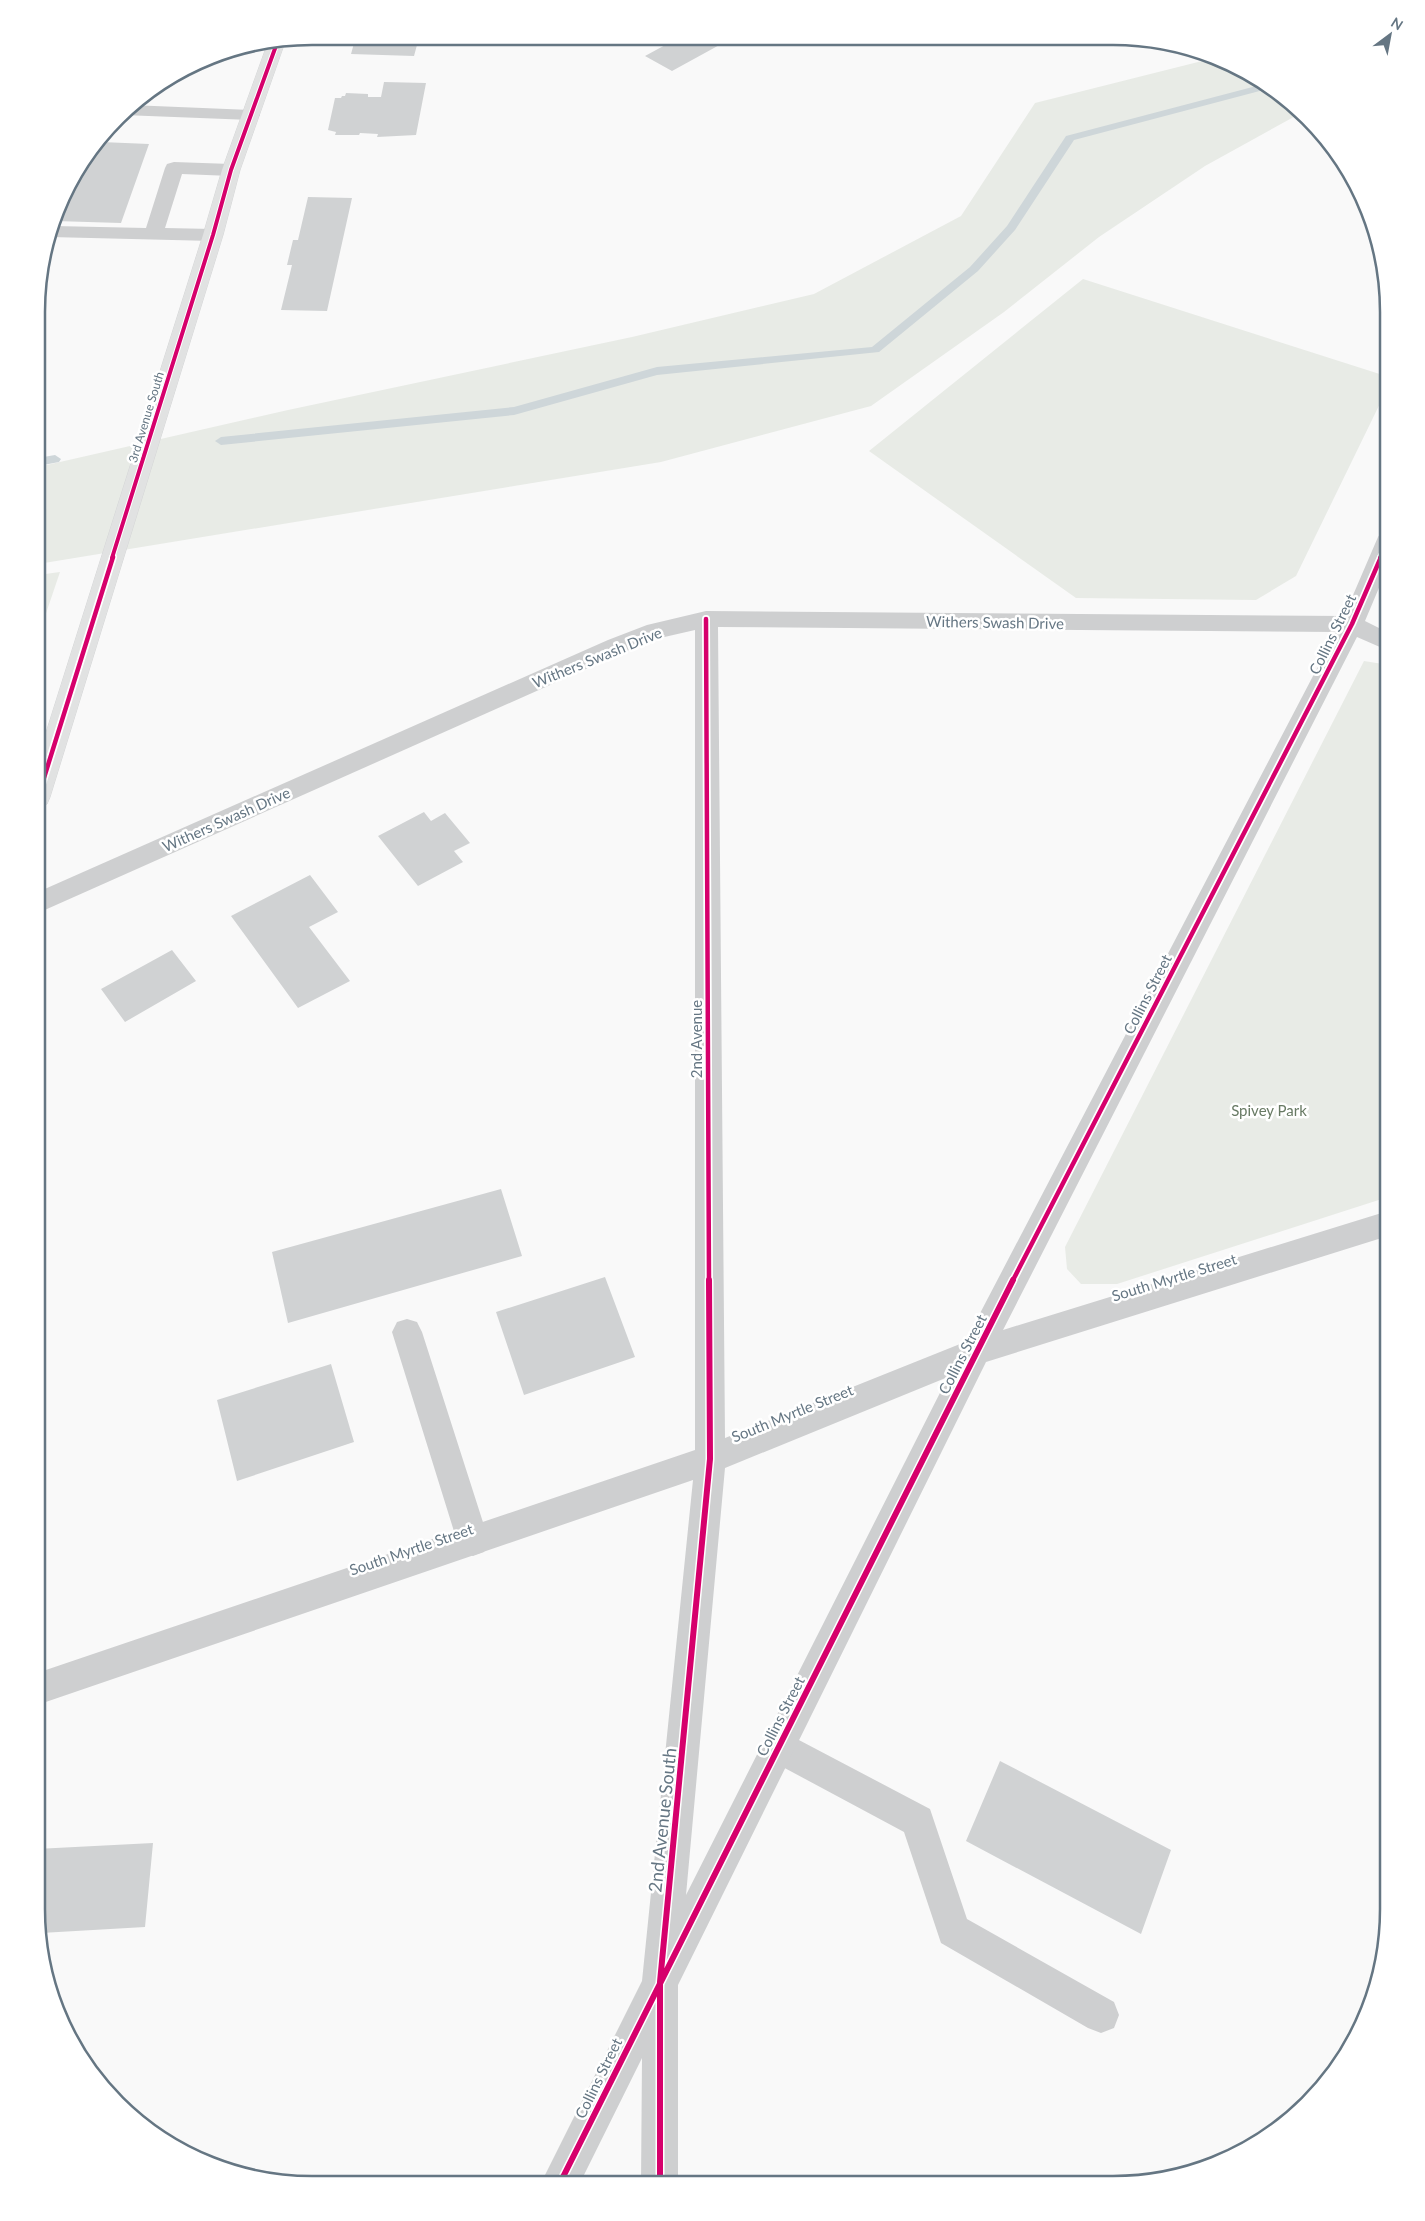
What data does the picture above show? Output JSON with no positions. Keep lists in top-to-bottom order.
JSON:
{
  "streets": {
    "main road": ["3rd Avenue South"],
    "street": [
      "Withers Swash Drive",
      "Collins Street",
      "2nd Avenue",
      "South Myrtle Street",
      "2nd Avenue South"
    ]
  },
  "crossings": [
    ["Withers Swash Drive", "Collins Street"],
    ["Withers Swash Drive", "2nd Avenue"],
    ["Collins Street", "South Myrtle Street"],
    ["Collins Street", "2nd Avenue South"],
    ["2nd Avenue", "South Myrtle Street"],
    ["2nd Avenue", "2nd Avenue South"],
    ["South Myrtle Street", "2nd Avenue South"]
  ],
  "parks": ["Spivey Park"],
  "north": "top right"
}
